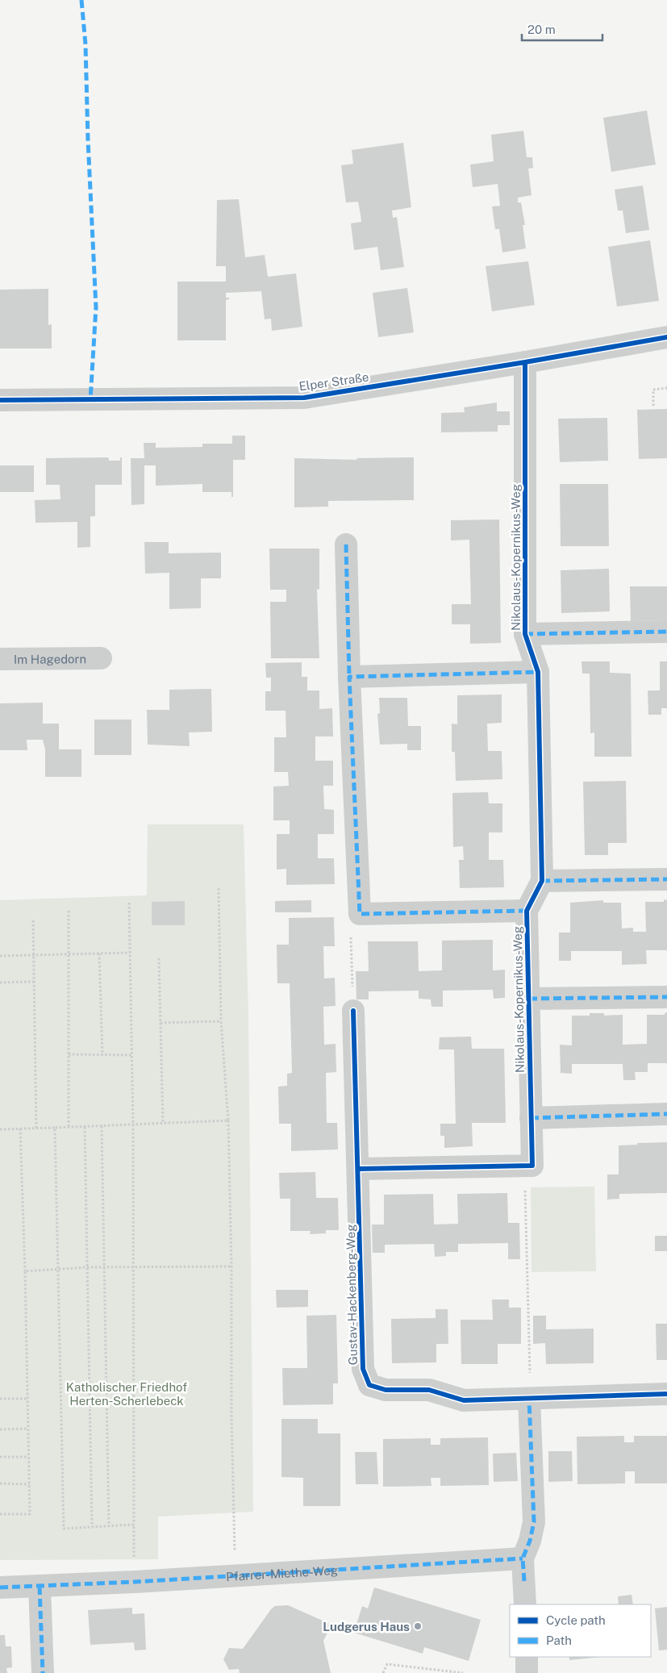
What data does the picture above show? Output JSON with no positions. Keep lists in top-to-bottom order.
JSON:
{
  "streets": {
    "street": [
      "Elper Straße",
      "Nikolaus-Kopernikus-Weg",
      "Im Hagedorn",
      "Gustav-Hackenberg-Weg",
      "Pfarrer-Miethe-Weg"
    ]
  },
  "crossings": [
    ["Elper Straße", "Nikolaus-Kopernikus-Weg"]
  ],
  "parks": ["Katholischer Friedhof Herten-Scherlebeck"],
  "places": ["Ludgerus Haus"],
  "legend": ["Cycle path", "Path"],
  "scale_bar": "20 m"
}
